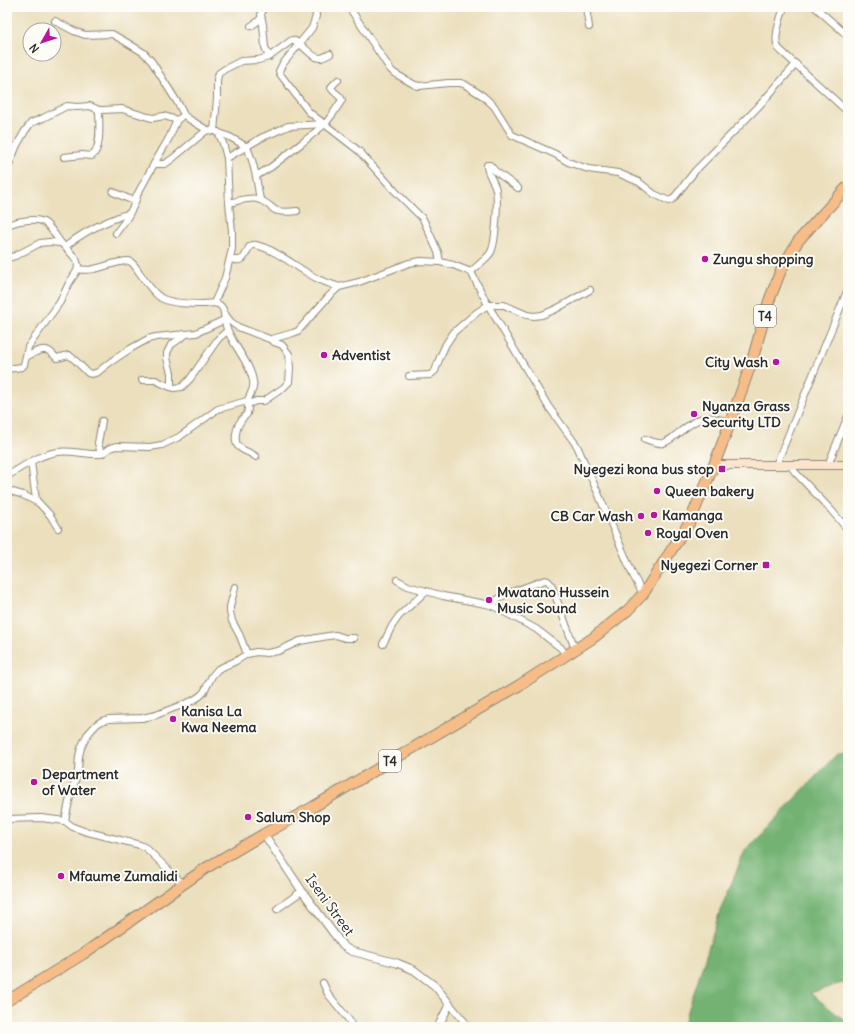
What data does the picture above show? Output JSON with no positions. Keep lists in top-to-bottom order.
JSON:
{
  "streets": {
    "highway": ["T4"],
    "street": ["Iseni Street"]
  },
  "crossings": [
    ["T4", "Iseni Street"]
  ],
  "places": {
    "other": [
      "Zungu shopping",
      "Adventist",
      "City Wash",
      "Nyanza Grass Security LTD",
      "Queen bakery",
      "Kamanga",
      "CB Car Wash",
      "Royal Oven",
      "Mwatano Hussein Music Sound",
      "Kanisa La Kwa Neema",
      "Department of Water",
      "Salum Shop",
      "Mfaume Zumalidi"
    ],
    "transit": ["Nyegezi kona bus stop", "Nyegezi Corner"]
  },
  "north": "bottom left"
}
